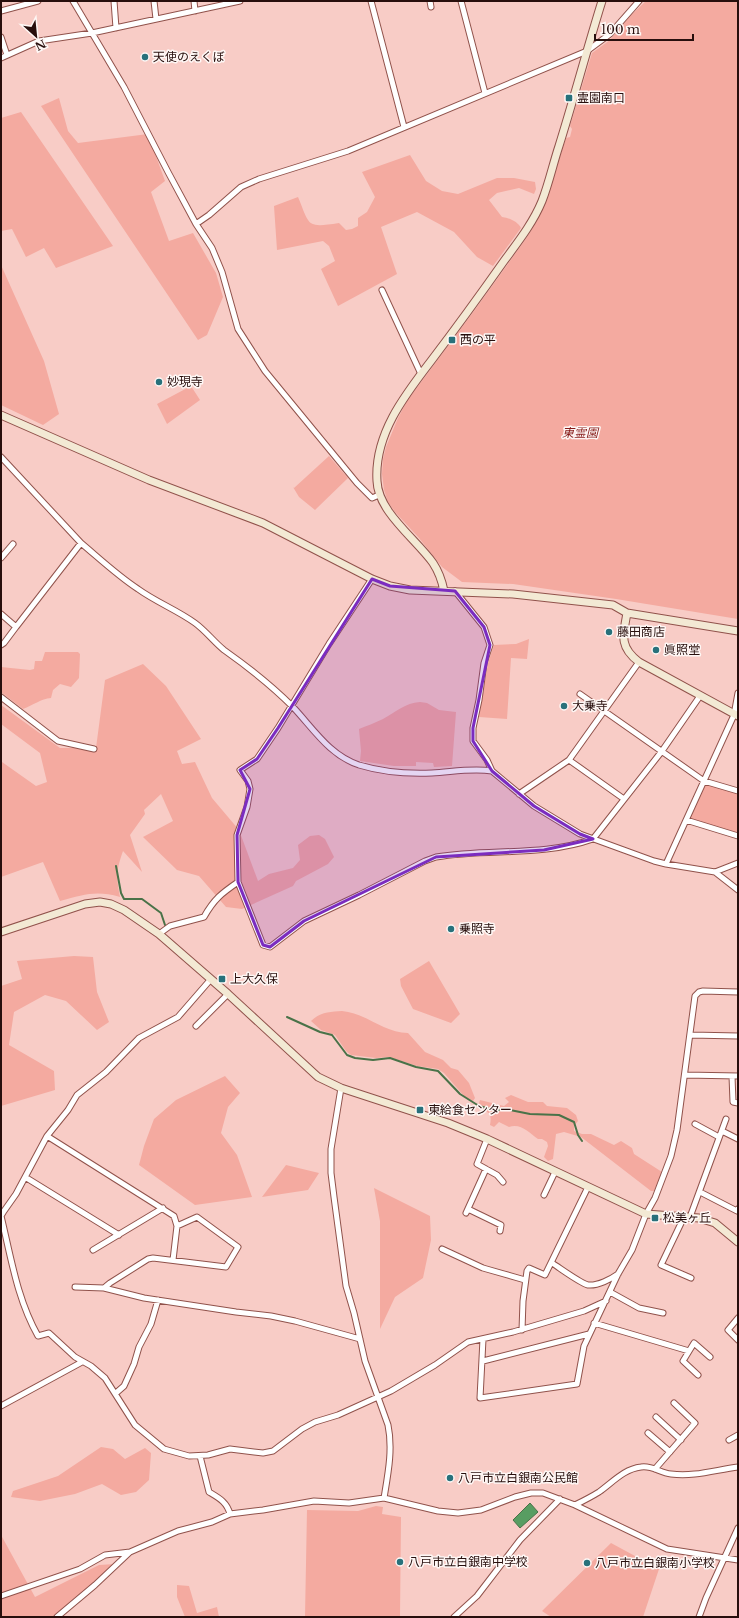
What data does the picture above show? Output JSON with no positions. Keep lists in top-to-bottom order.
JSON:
{
  "parks": ["東霊園"],
  "places": {
    "other": [
      "天使のえくぼ",
      "妙現寺",
      "藤田商店",
      "眞照堂",
      "大乗寺",
      "乗照寺",
      "八戸市立白銀南公民館",
      "八戸市立白銀南中学校",
      "八戸市立白銀南小学校"
    ],
    "transit": [
      "霊園南口",
      "西の平",
      "上大久保",
      "東給食センター",
      "松美ヶ丘"
    ]
  },
  "scale_bar": "100 m",
  "north": "bottom right"
}
